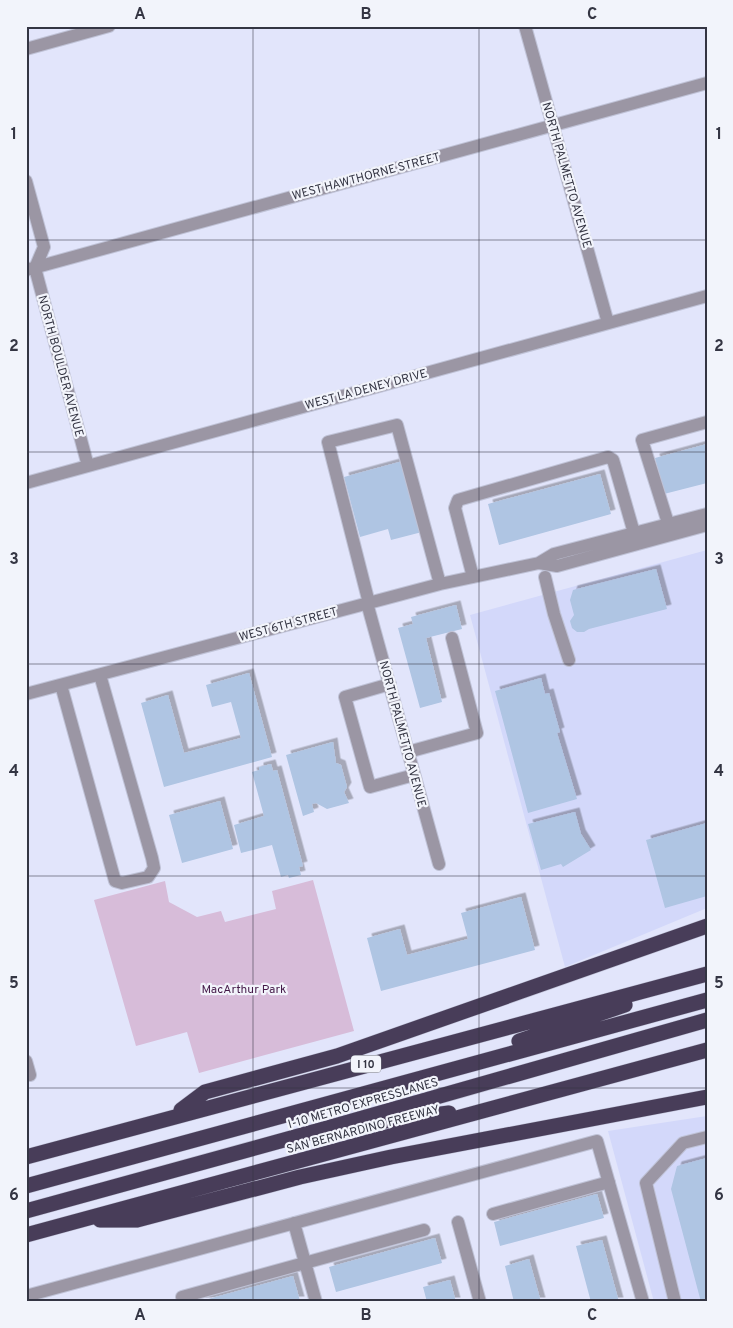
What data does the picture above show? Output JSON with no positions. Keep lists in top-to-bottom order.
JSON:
{
  "streets": {
    "highway": ["I 10", "I-10 METRO EXPRESSLANES", "SAN BERNARDINO FREEWAY"],
    "street": [
      "NORTH PALMETTO AVENUE",
      "WEST HAWTHORNE STREET",
      "NORTH BOULDER AVENUE",
      "WEST LA DENEY DRIVE",
      "WEST 6TH STREET"
    ]
  },
  "crossings": [
    ["NORTH PALMETTO AVENUE", "WEST HAWTHORNE STREET"],
    ["NORTH PALMETTO AVENUE", "WEST LA DENEY DRIVE"],
    ["NORTH PALMETTO AVENUE", "WEST 6TH STREET"],
    ["WEST HAWTHORNE STREET", "NORTH BOULDER AVENUE"],
    ["NORTH BOULDER AVENUE", "WEST LA DENEY DRIVE"]
  ],
  "parks": ["MacArthur Park"],
  "grid": {
    "columns": ["A", "B", "C"],
    "rows": [
      "1",
      "2",
      "3",
      "4",
      "5",
      "6"
    ]
  }
}
